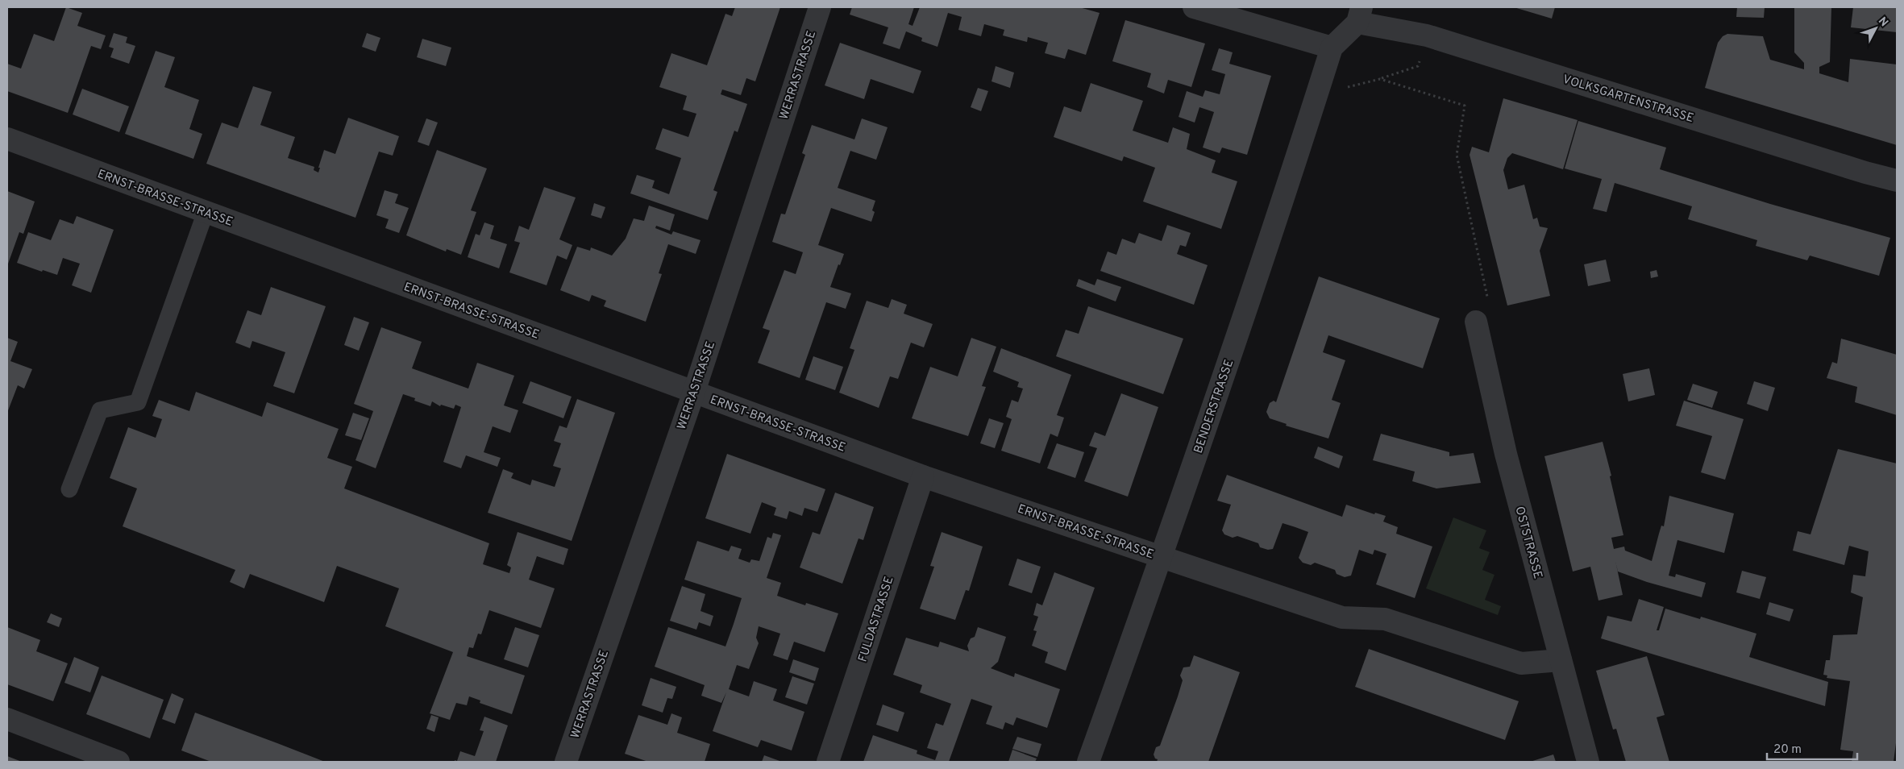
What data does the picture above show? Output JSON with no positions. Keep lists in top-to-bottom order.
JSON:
{
  "streets": {
    "street": [
      "WERRASTRASSE",
      "VOLKSGARTENSTRASSE",
      "ERNST-BRASSE-STRASSE",
      "BENDERSTRASSE",
      "OSTSTRASSE",
      "FULDASTRASSE"
    ]
  },
  "crossings": [
    ["WERRASTRASSE", "ERNST-BRASSE-STRASSE"],
    ["ERNST-BRASSE-STRASSE", "BENDERSTRASSE"],
    ["ERNST-BRASSE-STRASSE", "OSTSTRASSE"],
    ["ERNST-BRASSE-STRASSE", "FULDASTRASSE"]
  ],
  "scale_bar": "20 m",
  "north": "top right"
}
